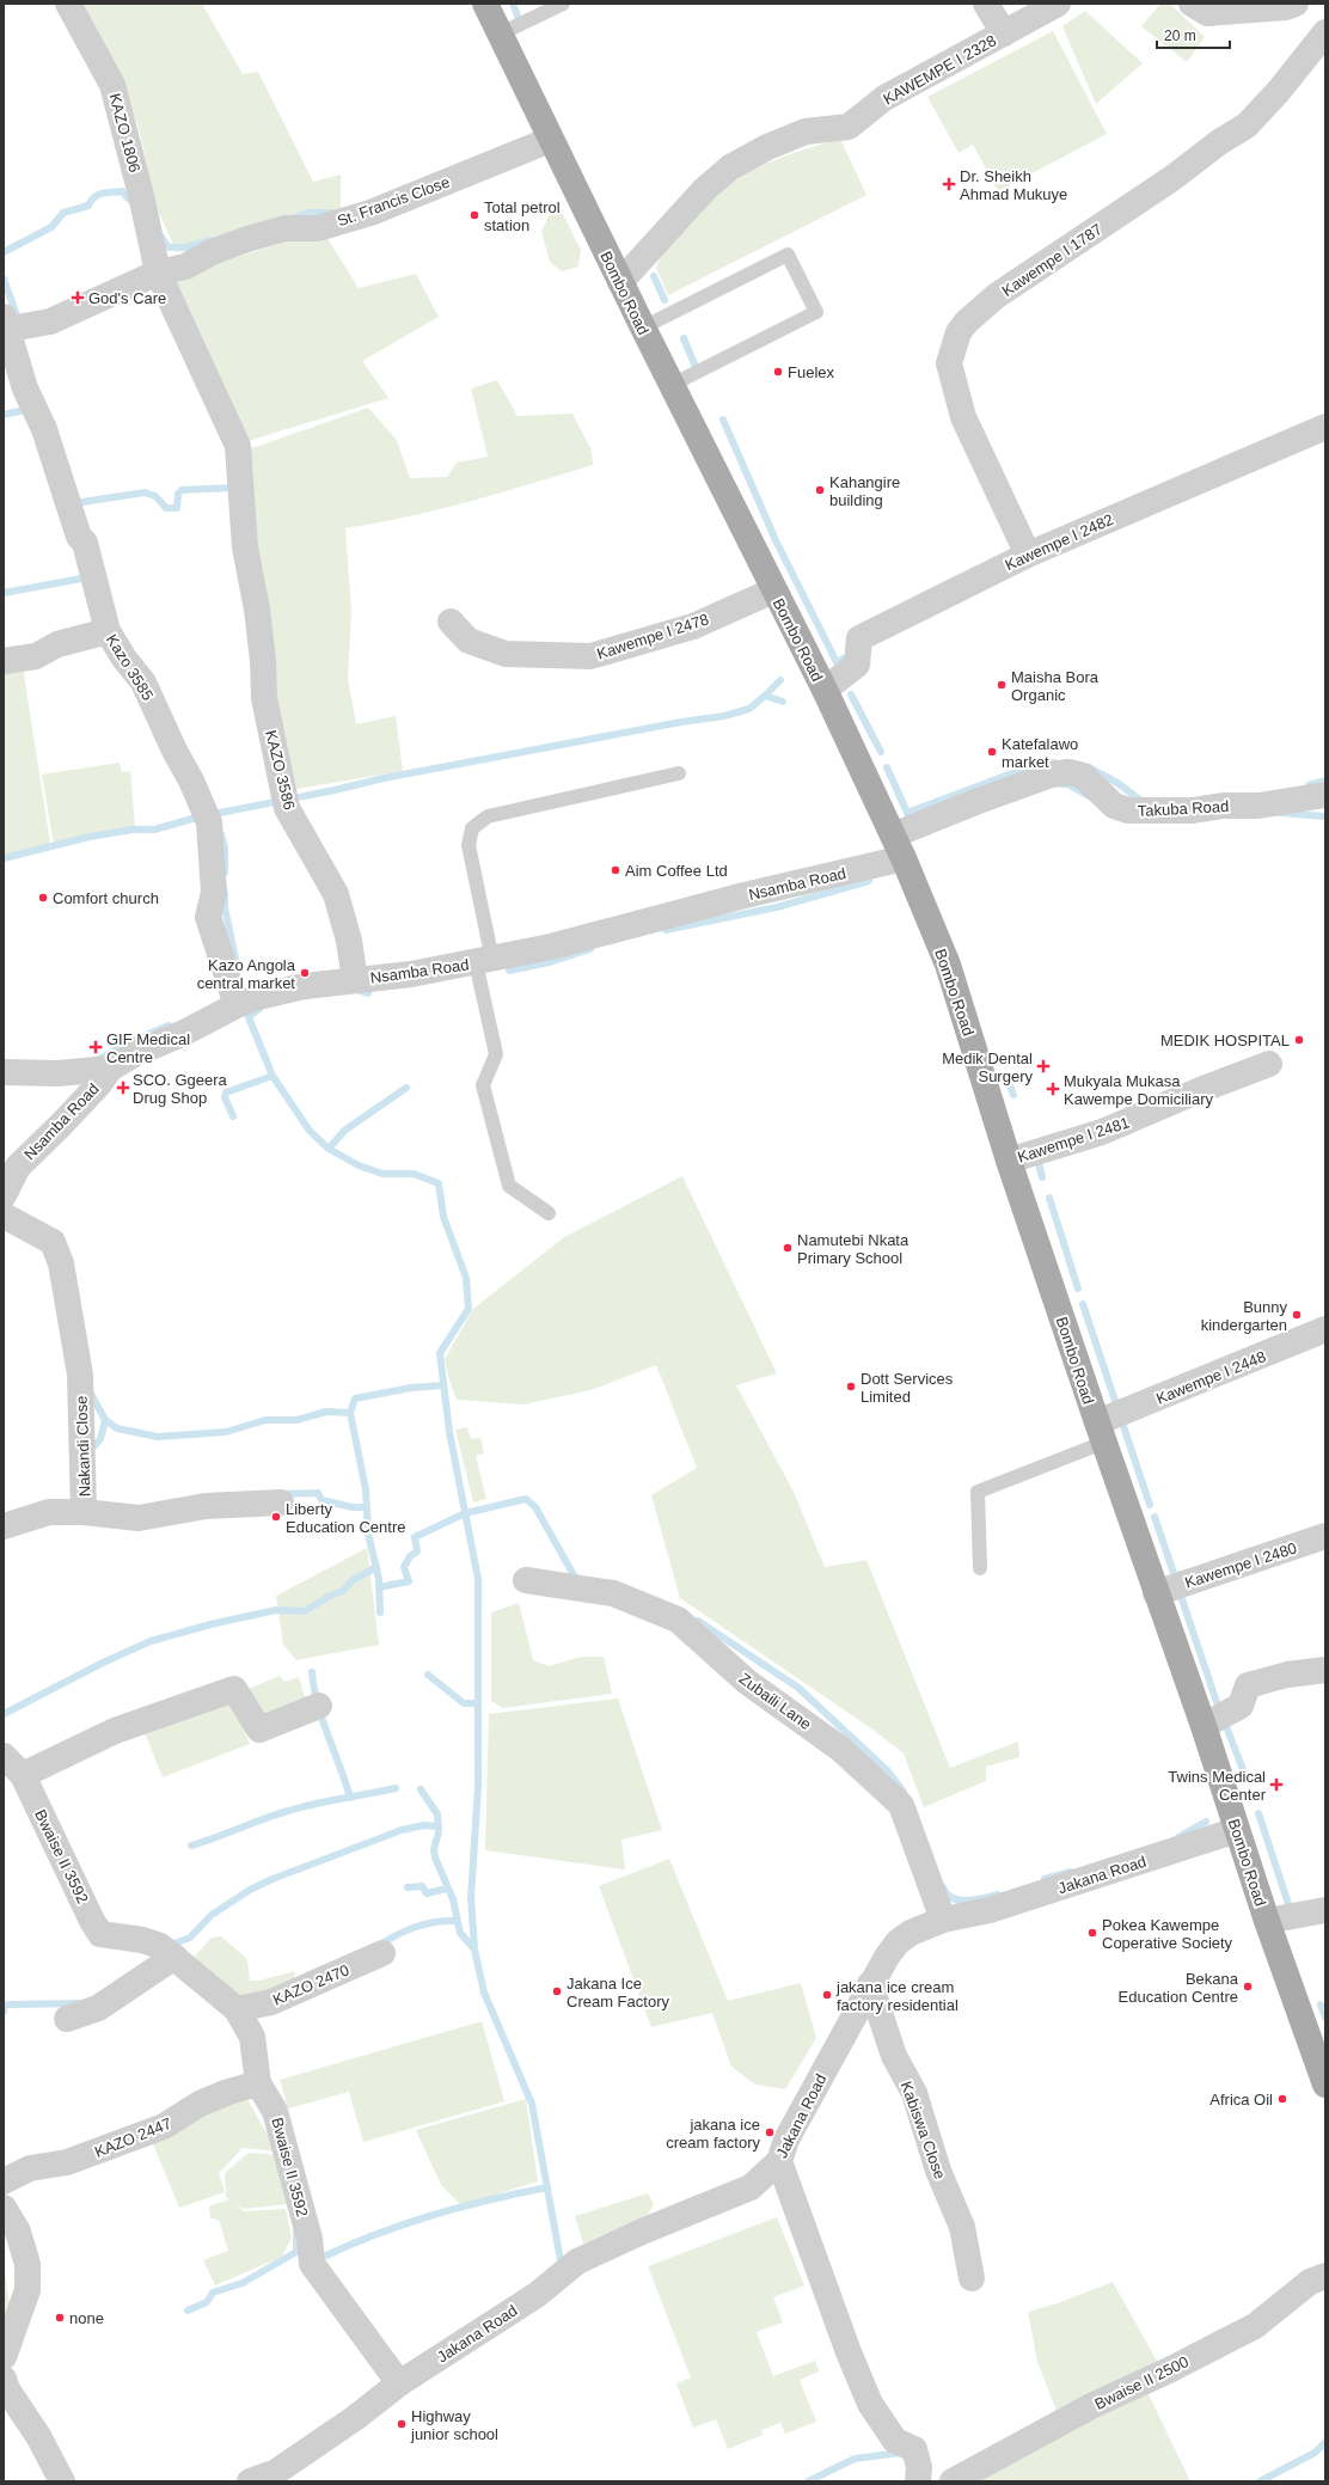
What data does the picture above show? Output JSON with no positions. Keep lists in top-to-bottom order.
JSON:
{
  "streets": {
    "main road": ["Bombo Road"],
    "street": [
      "KAWEMPE I 2328",
      "KAZO 1806",
      "St. Francis Close",
      "Kawempe I 1787",
      "Kawempe I 2482",
      "Kawempe I 2478",
      "Kazo 3585",
      "KAZO 3586",
      "Takuba Road",
      "Nsamba Road",
      "Kawempe I 2481",
      "Kawempe I 2448",
      "Nakandi Close",
      "Kawempe I 2480",
      "Zubaili Lane",
      "Bwaise II 3592",
      "Jakana Road",
      "KAZO 2470",
      "Kabiswa Close",
      "KAZO 2447",
      "Bwaise II 2500"
    ]
  },
  "crossings": [
    ["KAWEMPE I 2328", "Bombo Road"],
    ["KAZO 1806", "St. Francis Close"],
    ["KAZO 1806", "KAZO 3586"],
    ["St. Francis Close", "Bombo Road"],
    ["St. Francis Close", "Kazo 3585"],
    ["Kawempe I 1787", "Kawempe I 2482"],
    ["Bombo Road", "Kawempe I 2482"],
    ["Bombo Road", "Kawempe I 2478"],
    ["Bombo Road", "Takuba Road"],
    ["Bombo Road", "Nsamba Road"],
    ["Bombo Road", "Kawempe I 2481"],
    ["Bombo Road", "Kawempe I 2448"],
    ["Bombo Road", "Kawempe I 2480"],
    ["Bombo Road", "Jakana Road"],
    ["Kazo 3585", "Nsamba Road"],
    ["KAZO 3586", "Nsamba Road"],
    ["Takuba Road", "Nsamba Road"],
    ["Zubaili Lane", "Jakana Road"],
    ["Bwaise II 3592", "Jakana Road"],
    ["Bwaise II 3592", "KAZO 2470"],
    ["Bwaise II 3592", "KAZO 2447"],
    ["Jakana Road", "Kabiswa Close"]
  ],
  "places": {
    "health": [
      "Dr. Sheikh Ahmad Mukuye",
      "God's Care",
      "GIF Medical Centre",
      "Medik Dental Surgery",
      "SCO. Ggeera Drug Shop",
      "Mukyala Mukasa Kawempe Domiciliary",
      "Twins Medical Center"
    ],
    "other": [
      "Total petrol station",
      "Fuelex",
      "Kahangire building",
      "Maisha Bora Organic",
      "Katefalawo market",
      "Aim Coffee Ltd",
      "Comfort church",
      "Kazo Angola central market",
      "MEDIK HOSPITAL",
      "Namutebi Nkata Primary School",
      "Bunny kindergarten",
      "Dott Services Limited",
      "Liberty Education Centre",
      "Pokea Kawempe Coperative Society",
      "Bekana Education Centre",
      "Jakana Ice Cream Factory",
      "jakana ice cream factory residential",
      "Africa Oil",
      "jakana ice cream factory",
      "none",
      "Highway junior school"
    ]
  },
  "scale_bar": "20 m"
}
